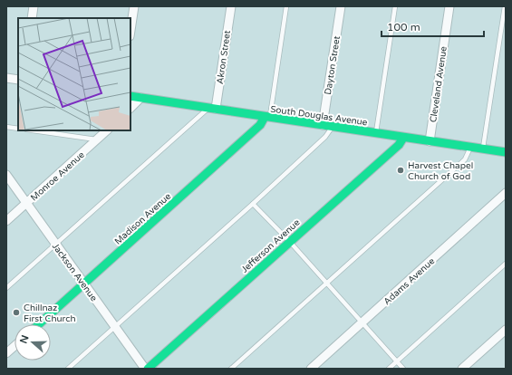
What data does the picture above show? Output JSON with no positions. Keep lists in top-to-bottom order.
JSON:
{
  "streets": {
    "street": [
      "Akron Street",
      "Dayton Street",
      "Cleveland Avenue",
      "South Douglas Avenue",
      "Monroe Avenue",
      "Madison Avenue",
      "Jefferson Avenue",
      "Jackson Avenue",
      "Adams Avenue"
    ]
  },
  "crossings": [
    ["Akron Street", "South Douglas Avenue"],
    ["Dayton Street", "South Douglas Avenue"],
    ["Cleveland Avenue", "South Douglas Avenue"],
    ["South Douglas Avenue", "Madison Avenue"],
    ["South Douglas Avenue", "Jefferson Avenue"],
    ["Monroe Avenue", "Jackson Avenue"],
    ["Madison Avenue", "Jackson Avenue"]
  ],
  "places": ["Harvest Chapel Church of God", "Chillnaz First Church"],
  "scale_bar": "100 m",
  "north": "left"
}
